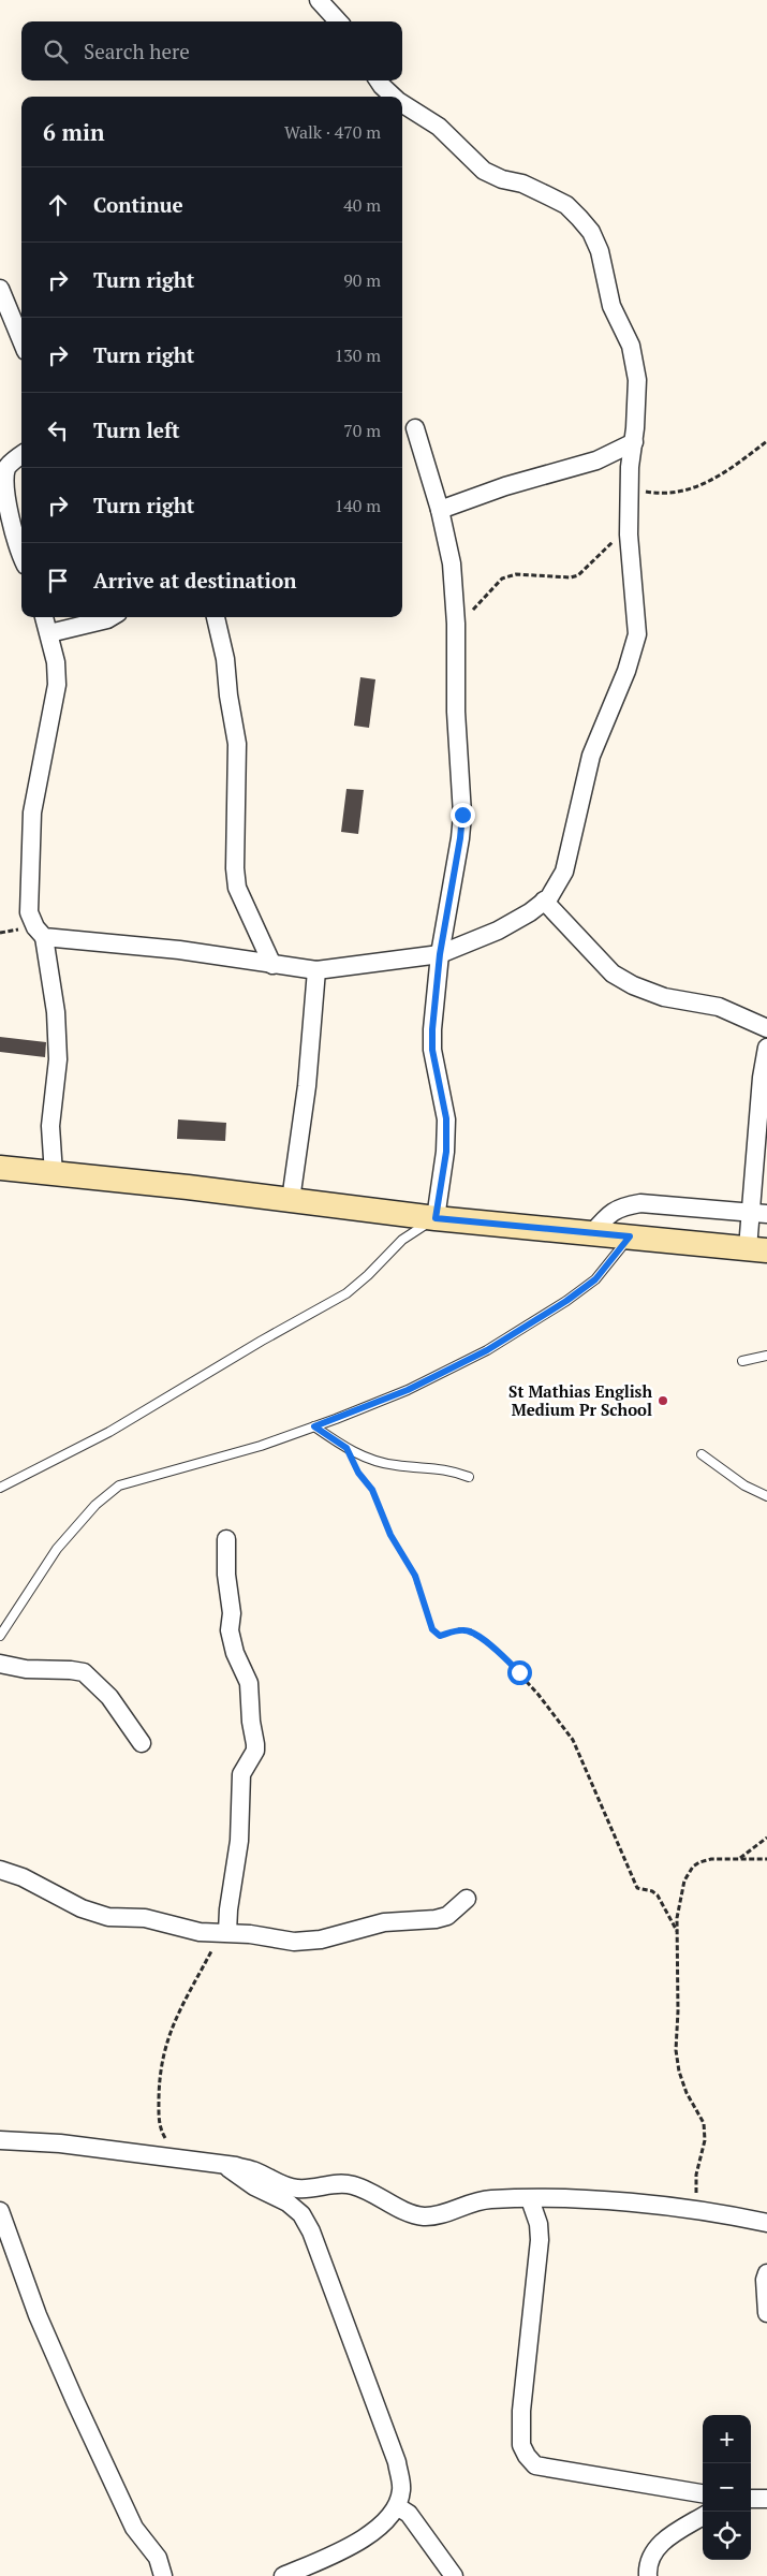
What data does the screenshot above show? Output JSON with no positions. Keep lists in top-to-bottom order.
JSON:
{
  "places": ["St Mathias English Medium Pr School"],
  "page": {
    "search": "Search here",
    "heading": ["6 min", "Walk · 470 m"],
    "list": [
      ["Continue", "40 m"],
      ["Turn right", "90 m"],
      ["Turn right", "130 m"],
      ["Turn left", "70 m"],
      ["Turn right", "140 m"],
      "Arrive at destination"
    ],
    "map_buttons": ["+", "−"]
  }
}
